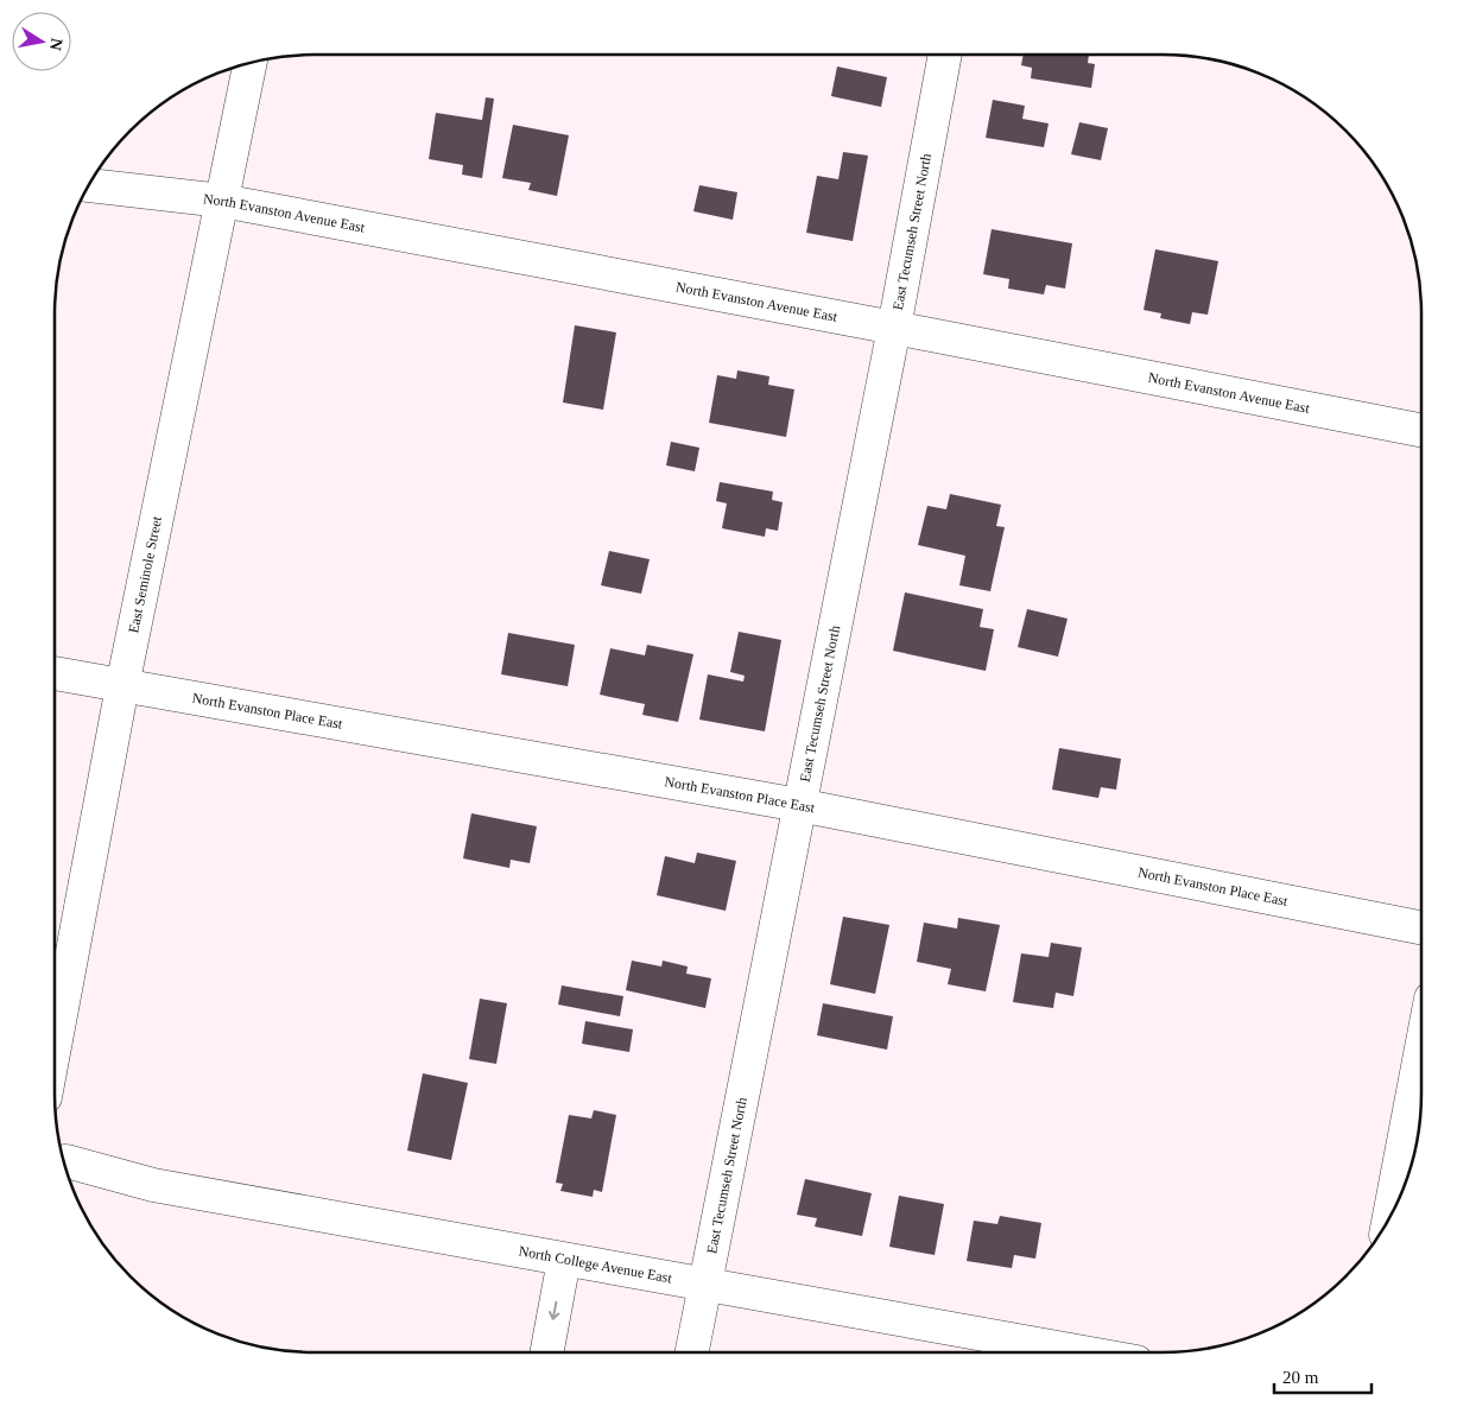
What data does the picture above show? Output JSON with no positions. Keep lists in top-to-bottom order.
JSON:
{
  "streets": {
    "street": [
      "North Evanston Avenue East",
      "East Tecumseh Street North",
      "East Seminole Street",
      "North Evanston Place East",
      "North College Avenue East"
    ]
  },
  "crossings": [
    ["North Evanston Avenue East", "East Tecumseh Street North"],
    ["North Evanston Avenue East", "East Seminole Street"],
    ["East Tecumseh Street North", "North Evanston Place East"],
    ["East Tecumseh Street North", "North College Avenue East"],
    ["East Seminole Street", "North Evanston Place East"]
  ],
  "scale_bar": "20 m",
  "north": "right"
}
